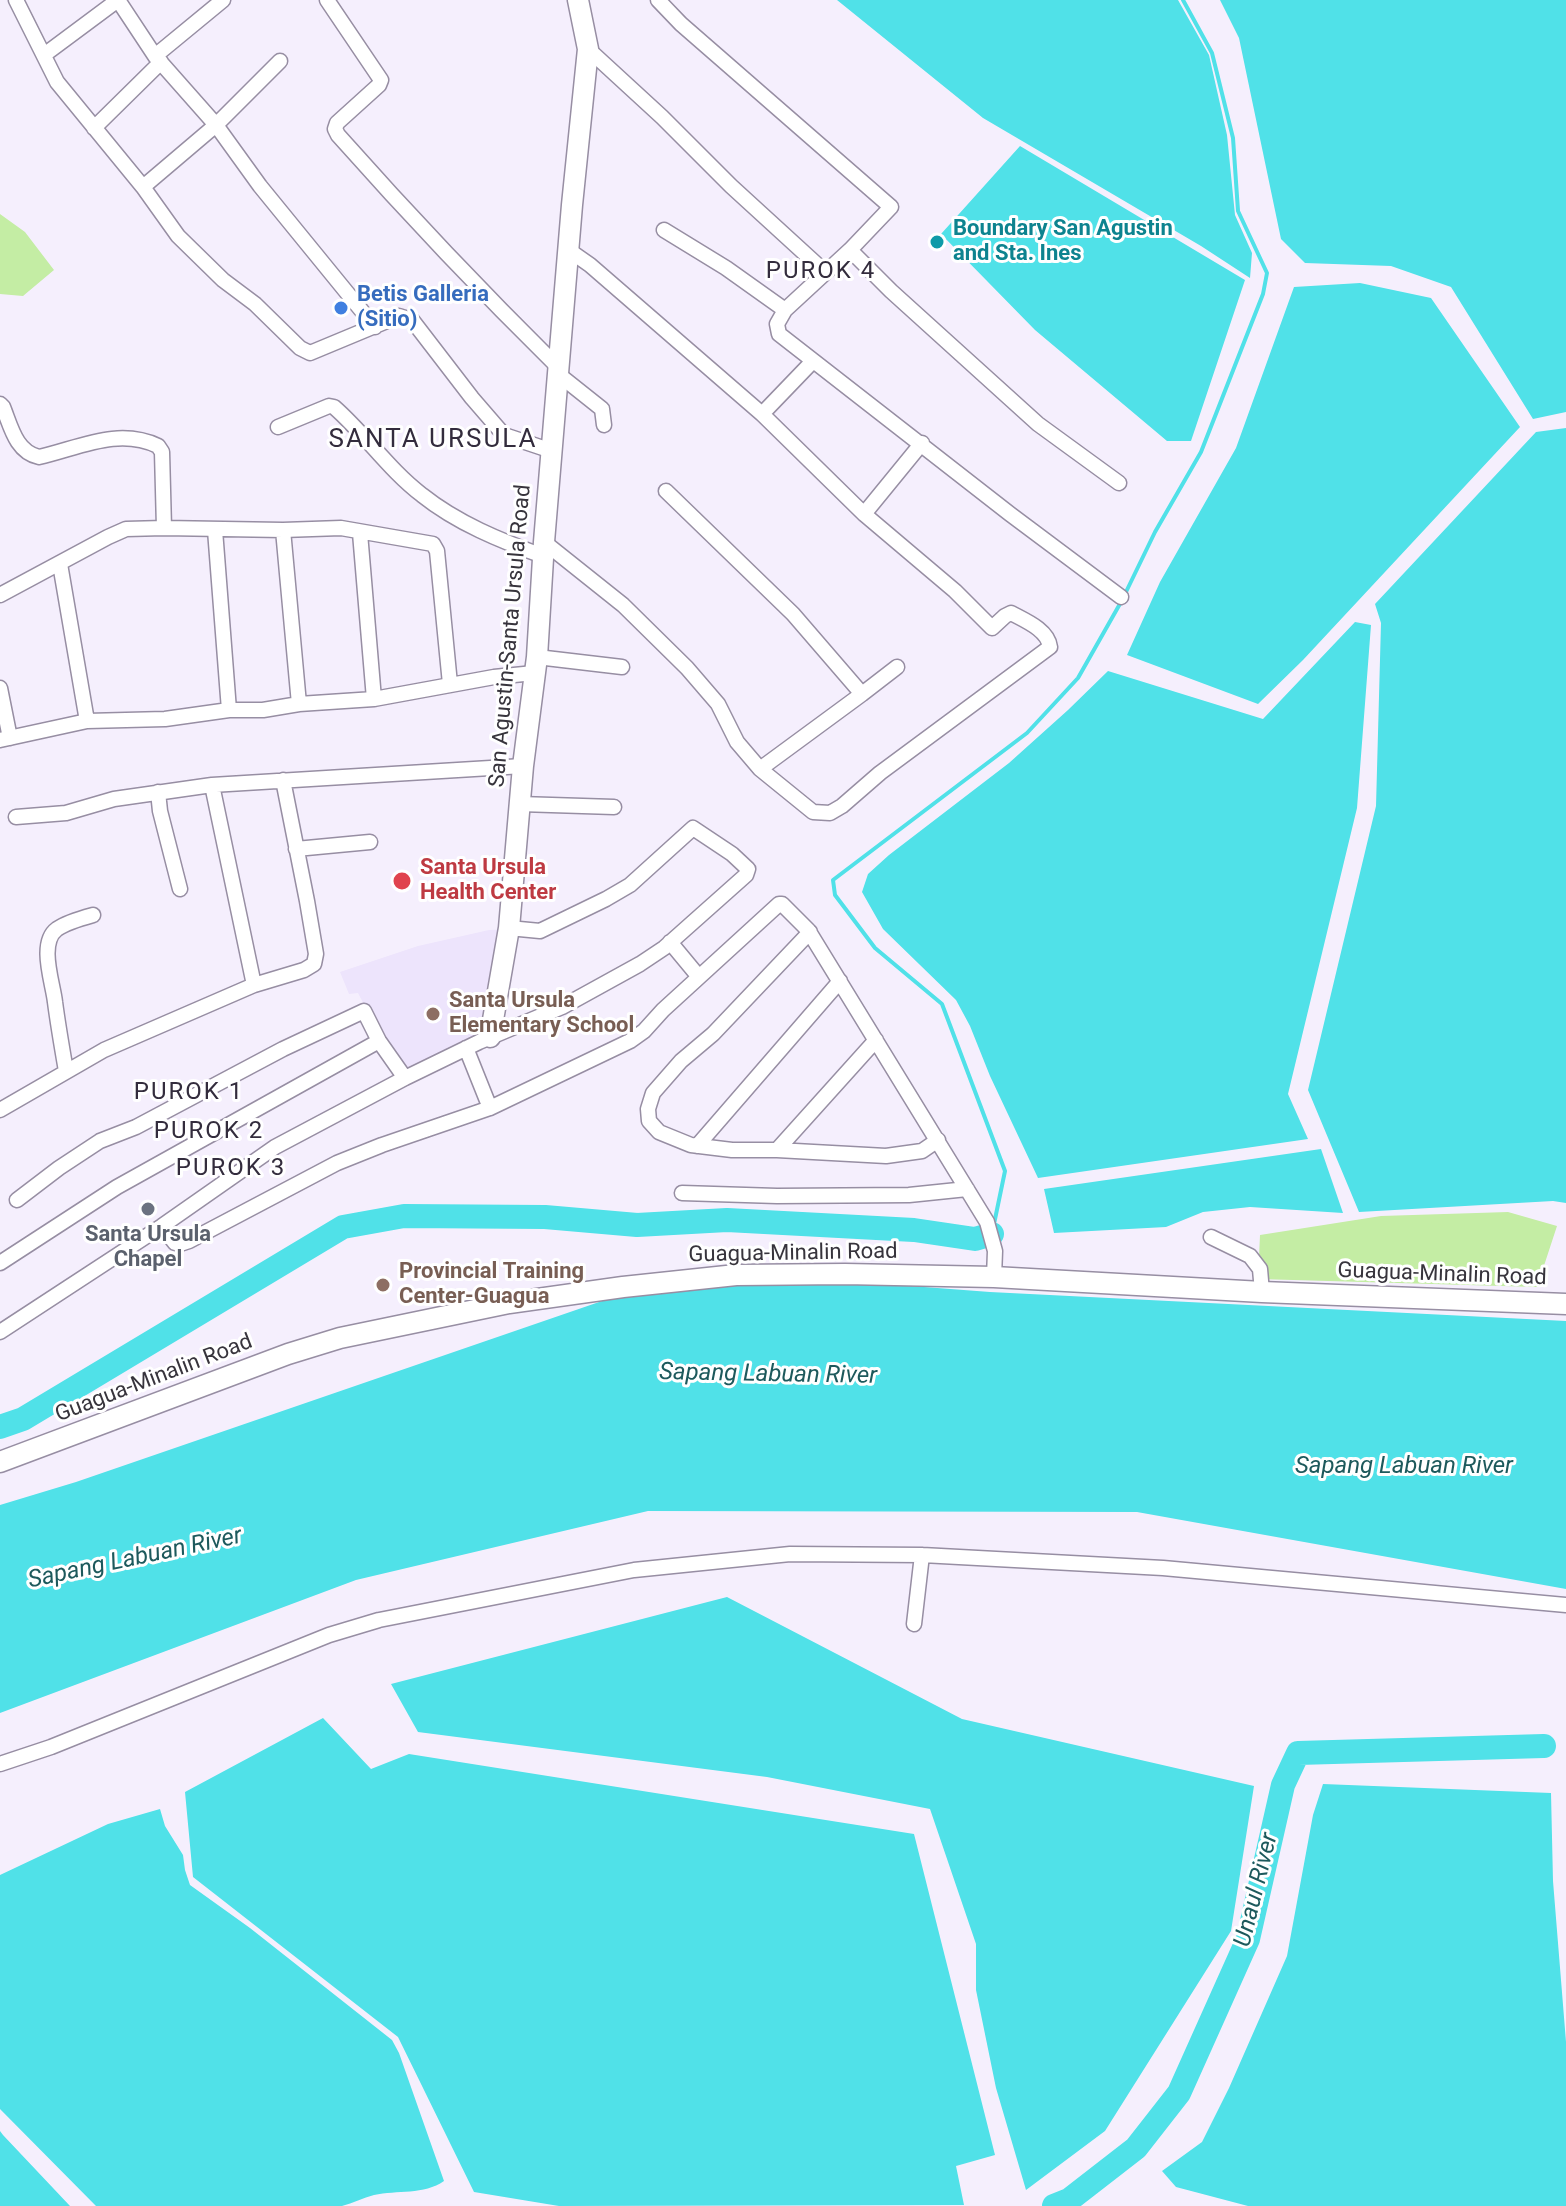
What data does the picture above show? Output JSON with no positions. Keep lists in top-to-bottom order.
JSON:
{
  "streets": {
    "main road": ["San Agustin-Santa Ursula Road", "Guagua-Minalin Road"]
  },
  "districts": [
    "PUROK 4",
    "SANTA URSULA",
    "PUROK 1",
    "PUROK 2",
    "PUROK 3"
  ],
  "water": ["Sapang Labuan River", "Unaul River"],
  "places": [
    "Boundary San Agustin and Sta. Ines",
    "Betis Galleria (Sitio)",
    "Santa Ursula Health Center",
    "Santa Ursula Elementary School",
    "Santa Ursula Chapel",
    "Provincial Training Center-Guagua"
  ]
}
